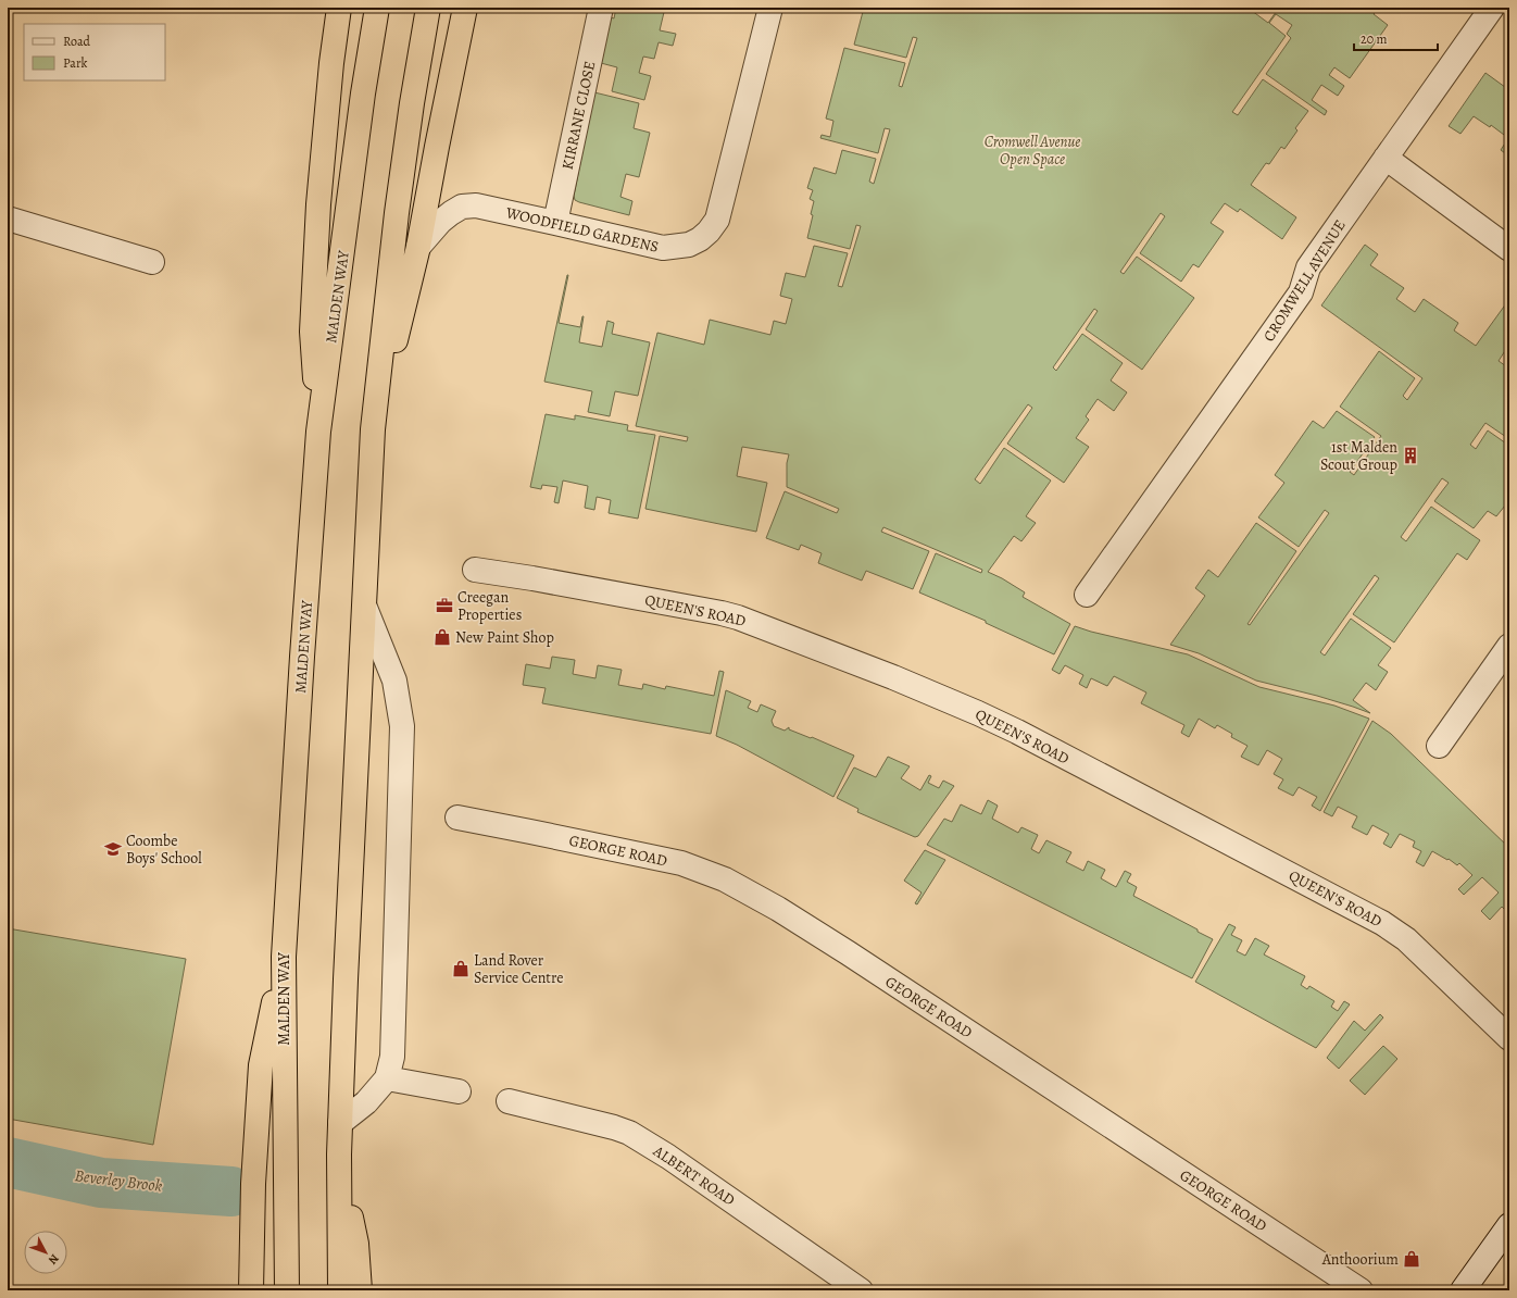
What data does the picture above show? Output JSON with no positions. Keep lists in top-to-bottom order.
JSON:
{
  "streets": {
    "highway": ["MALDEN WAY"],
    "street": [
      "KIRRANE CLOSE",
      "WOODFIELD GARDENS",
      "CROMWELL AVENUE",
      "QUEEN'S ROAD",
      "GEORGE ROAD",
      "ALBERT ROAD"
    ]
  },
  "crossings": [
    ["KIRRANE CLOSE", "WOODFIELD GARDENS"]
  ],
  "water": ["Beverley Brook"],
  "parks": ["Cromwell Avenue Open Space"],
  "places": {
    "building": ["1st Malden Scout Group"],
    "office": ["Creegan Properties"],
    "shop": ["New Paint Shop", "Land Rover Service Centre", "Anthoorium"],
    "school or university": ["Coombe Boys' School"]
  },
  "legend": ["Road", "Park"],
  "scale_bar": "20 m",
  "north": "bottom right"
}
